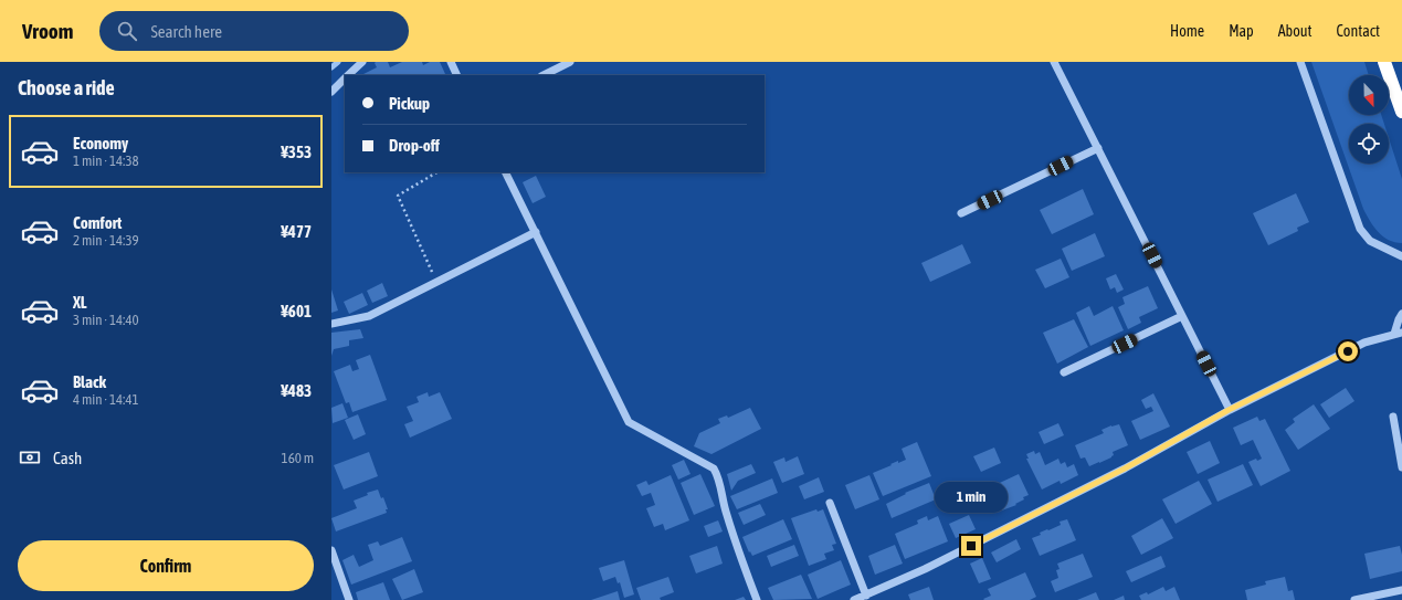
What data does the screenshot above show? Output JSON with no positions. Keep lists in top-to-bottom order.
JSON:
{
  "north": "bottom",
  "page": {
    "header": "Vroom",
    "search": "Search here",
    "nav": [
      "Home",
      "Map",
      "About",
      "Contact"
    ],
    "heading": "Choose a ride",
    "banner": ["Pickup", "Drop-off"],
    "list": [
      {
        "name": "Economy",
        "note": "1 min · 14:38",
        "value": "¥353"
      },
      {
        "name": "Comfort",
        "note": "2 min · 14:39",
        "value": "¥477"
      },
      {
        "name": "XL",
        "note": "3 min · 14:40",
        "value": "¥601"
      },
      {
        "name": "Black",
        "note": "4 min · 14:41",
        "value": "¥483"
      }
    ],
    "pay": ["Cash", "160 m"],
    "bubble": "1 min",
    "buttons": "Confirm"
  }
}
